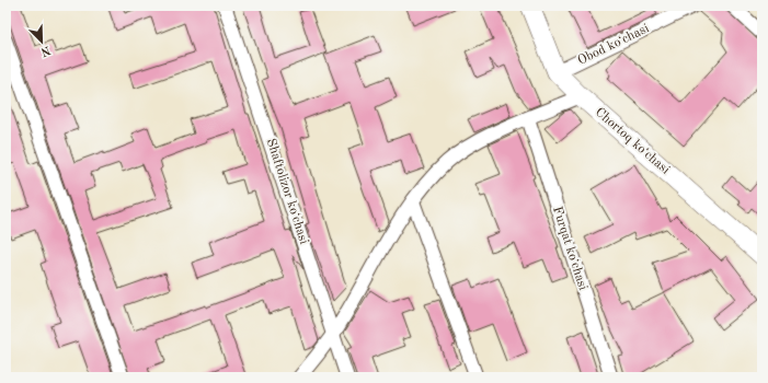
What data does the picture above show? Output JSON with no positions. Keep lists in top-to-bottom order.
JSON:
{
  "streets": {
    "main road": ["Chortoq koʻchasi"],
    "street": ["Obod koʻchasi", "Shaftolizor koʻchasi", "Furqat koʻchasi"]
  },
  "crossings": [
    ["Obod koʻchasi", "Chortoq koʻchasi"]
  ],
  "north": "bottom right"
}
